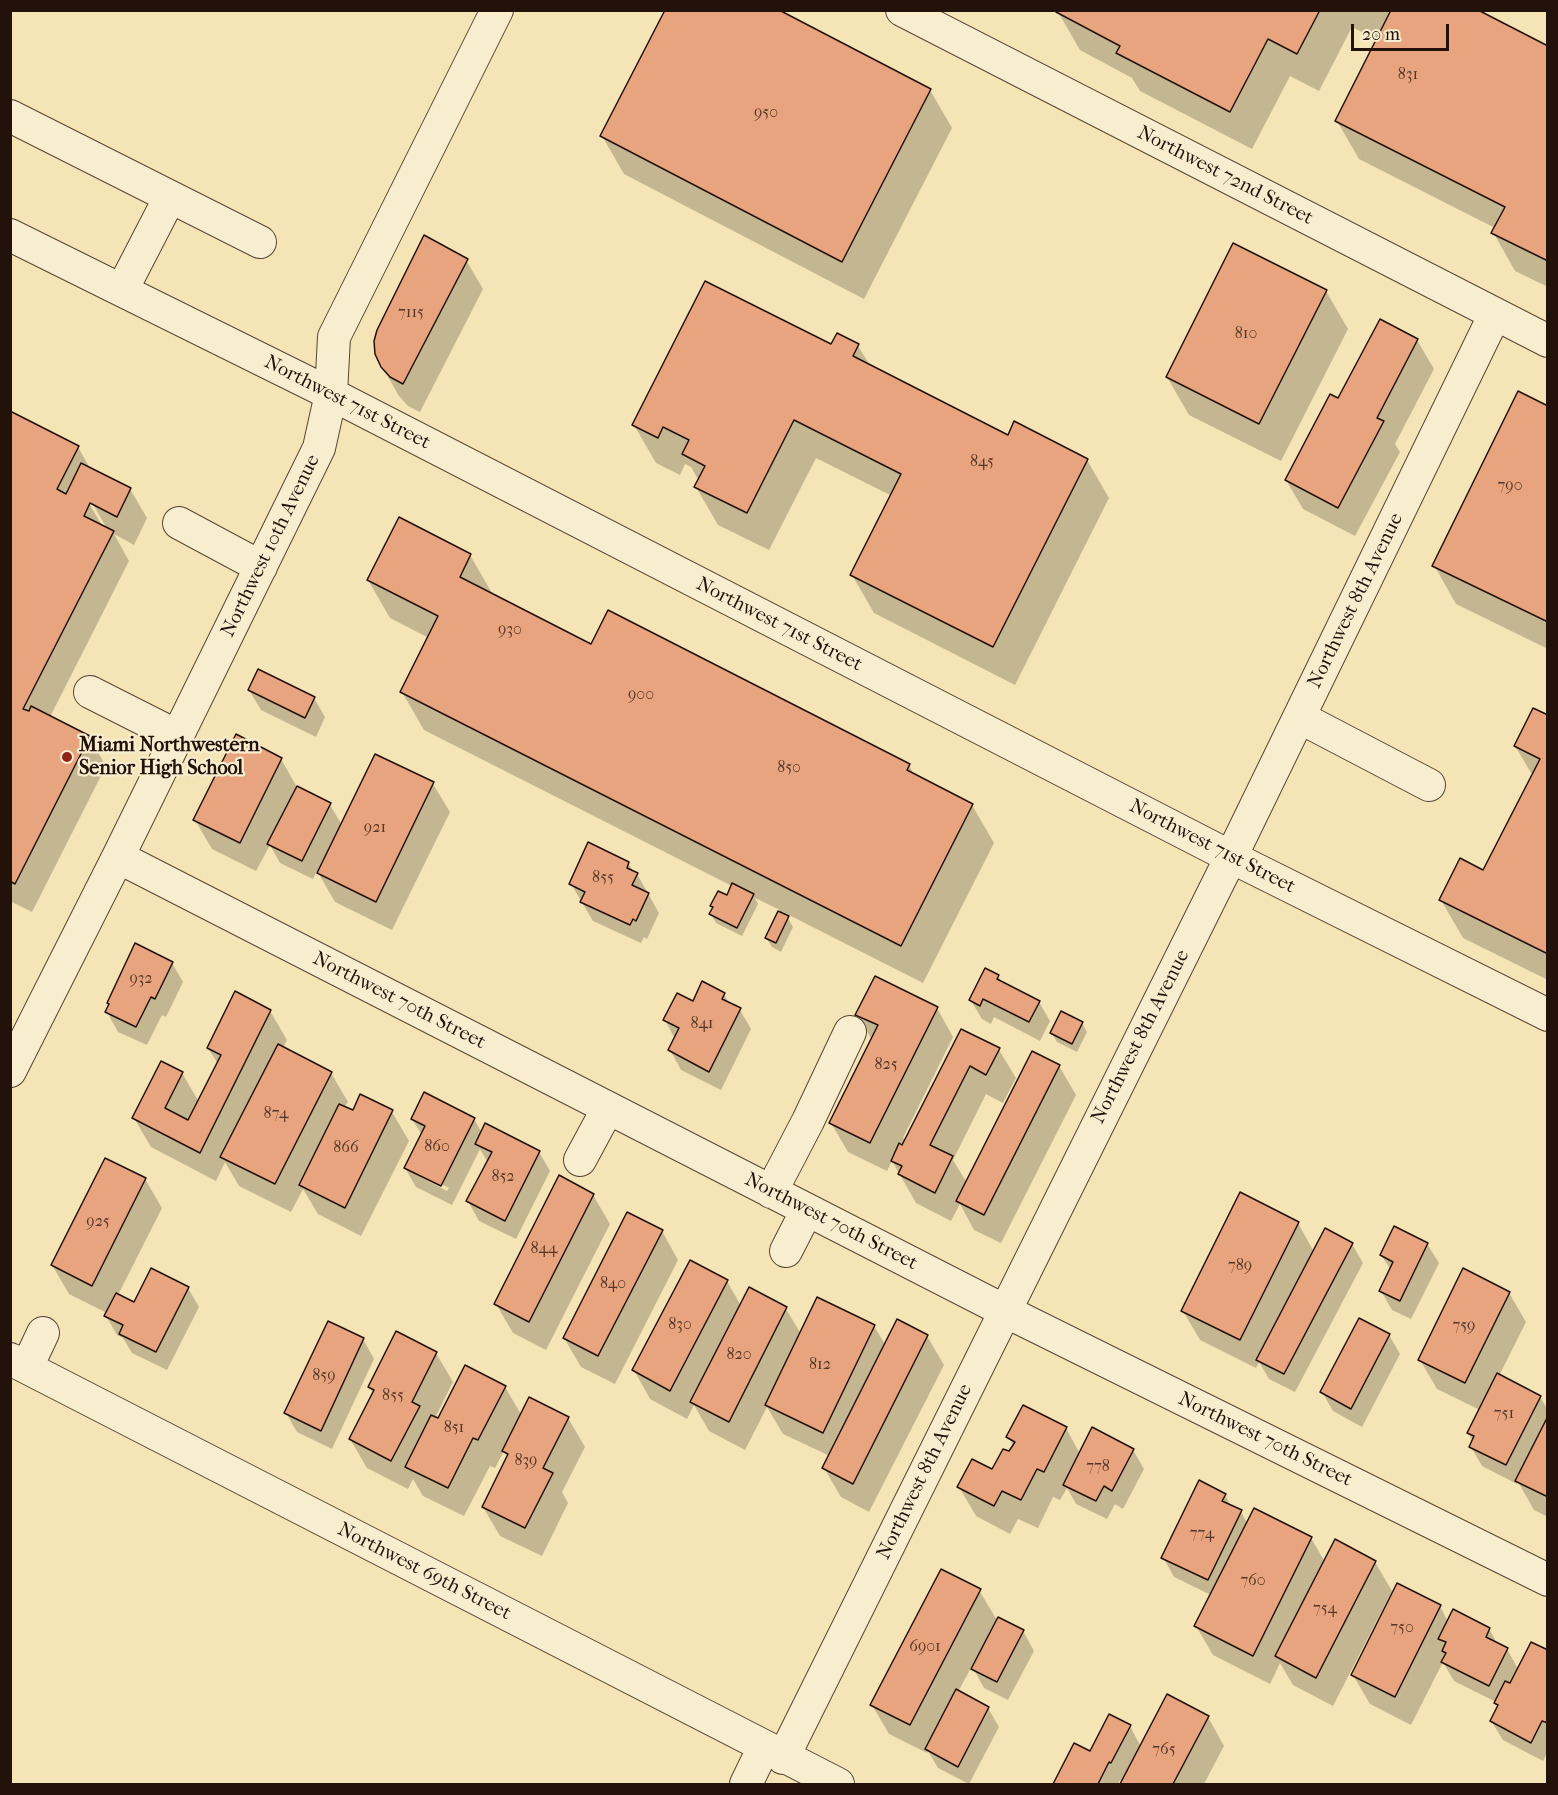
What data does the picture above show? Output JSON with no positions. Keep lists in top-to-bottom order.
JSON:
{
  "streets": {
    "street": [
      "Northwest 72nd Street",
      "Northwest 71st Street",
      "Northwest 10th Avenue",
      "Northwest 8th Avenue",
      "Northwest 70th Street",
      "Northwest 69th Street"
    ]
  },
  "crossings": [
    ["Northwest 72nd Street", "Northwest 8th Avenue"],
    ["Northwest 71st Street", "Northwest 10th Avenue"],
    ["Northwest 71st Street", "Northwest 8th Avenue"],
    ["Northwest 10th Avenue", "Northwest 70th Street"],
    ["Northwest 8th Avenue", "Northwest 70th Street"],
    ["Northwest 8th Avenue", "Northwest 69th Street"]
  ],
  "places": ["Miami Northwestern Senior High School"],
  "house_numbers": [
    "831",
    "950",
    "7115",
    "810",
    "845",
    "790",
    "930",
    "900",
    "850",
    "921",
    "855",
    "932",
    "841",
    "825",
    "874",
    "860",
    "866",
    "852",
    "925",
    "844",
    "789",
    "840",
    "830",
    "759",
    "820",
    "812",
    "859",
    "855",
    "751",
    "851",
    "839",
    "778",
    "774",
    "760",
    "754",
    "750",
    "6901",
    "765"
  ],
  "scale_bar": "20 m"
}
